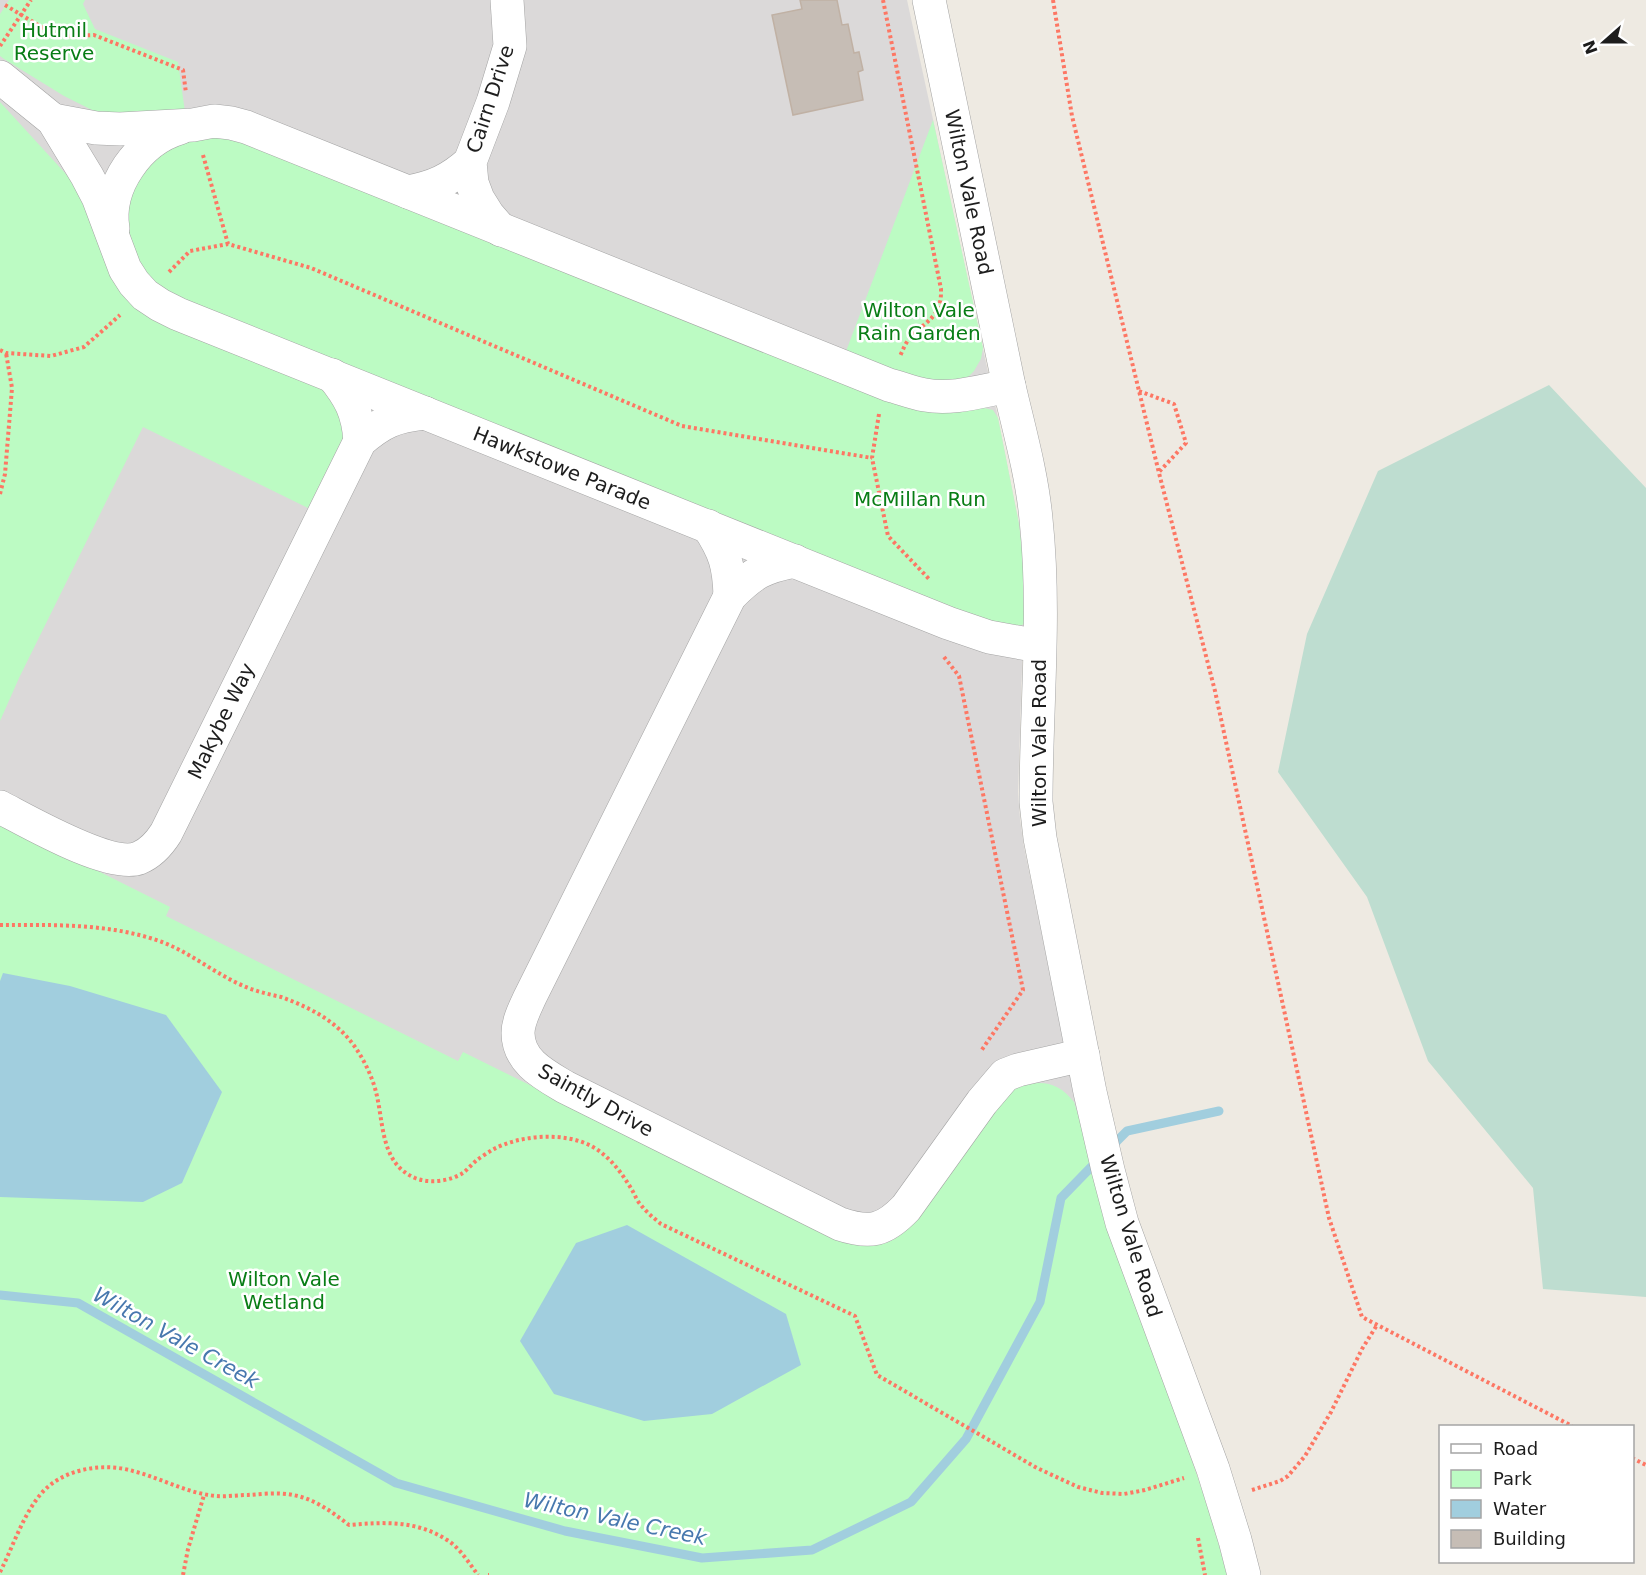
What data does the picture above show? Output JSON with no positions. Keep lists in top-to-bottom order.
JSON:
{
  "streets": {
    "street": [
      "Cairn Drive",
      "Wilton Vale Road",
      "Hawkstowe Parade",
      "Makybe Way",
      "Saintly Drive"
    ]
  },
  "crossings": [
    ["Cairn Drive", "Hawkstowe Parade"],
    ["Wilton Vale Road", "Hawkstowe Parade"],
    ["Wilton Vale Road", "Saintly Drive"],
    ["Hawkstowe Parade", "Makybe Way"],
    ["Hawkstowe Parade", "Saintly Drive"]
  ],
  "water": ["Wilton Vale Creek"],
  "parks": [
    "Hutmil Reserve",
    "Wilton Vale Rain Garden",
    "McMillan Run",
    "Wilton Vale Wetland"
  ],
  "legend": [
    "Road",
    "Park",
    "Water",
    "Building"
  ],
  "north": "left"
}
